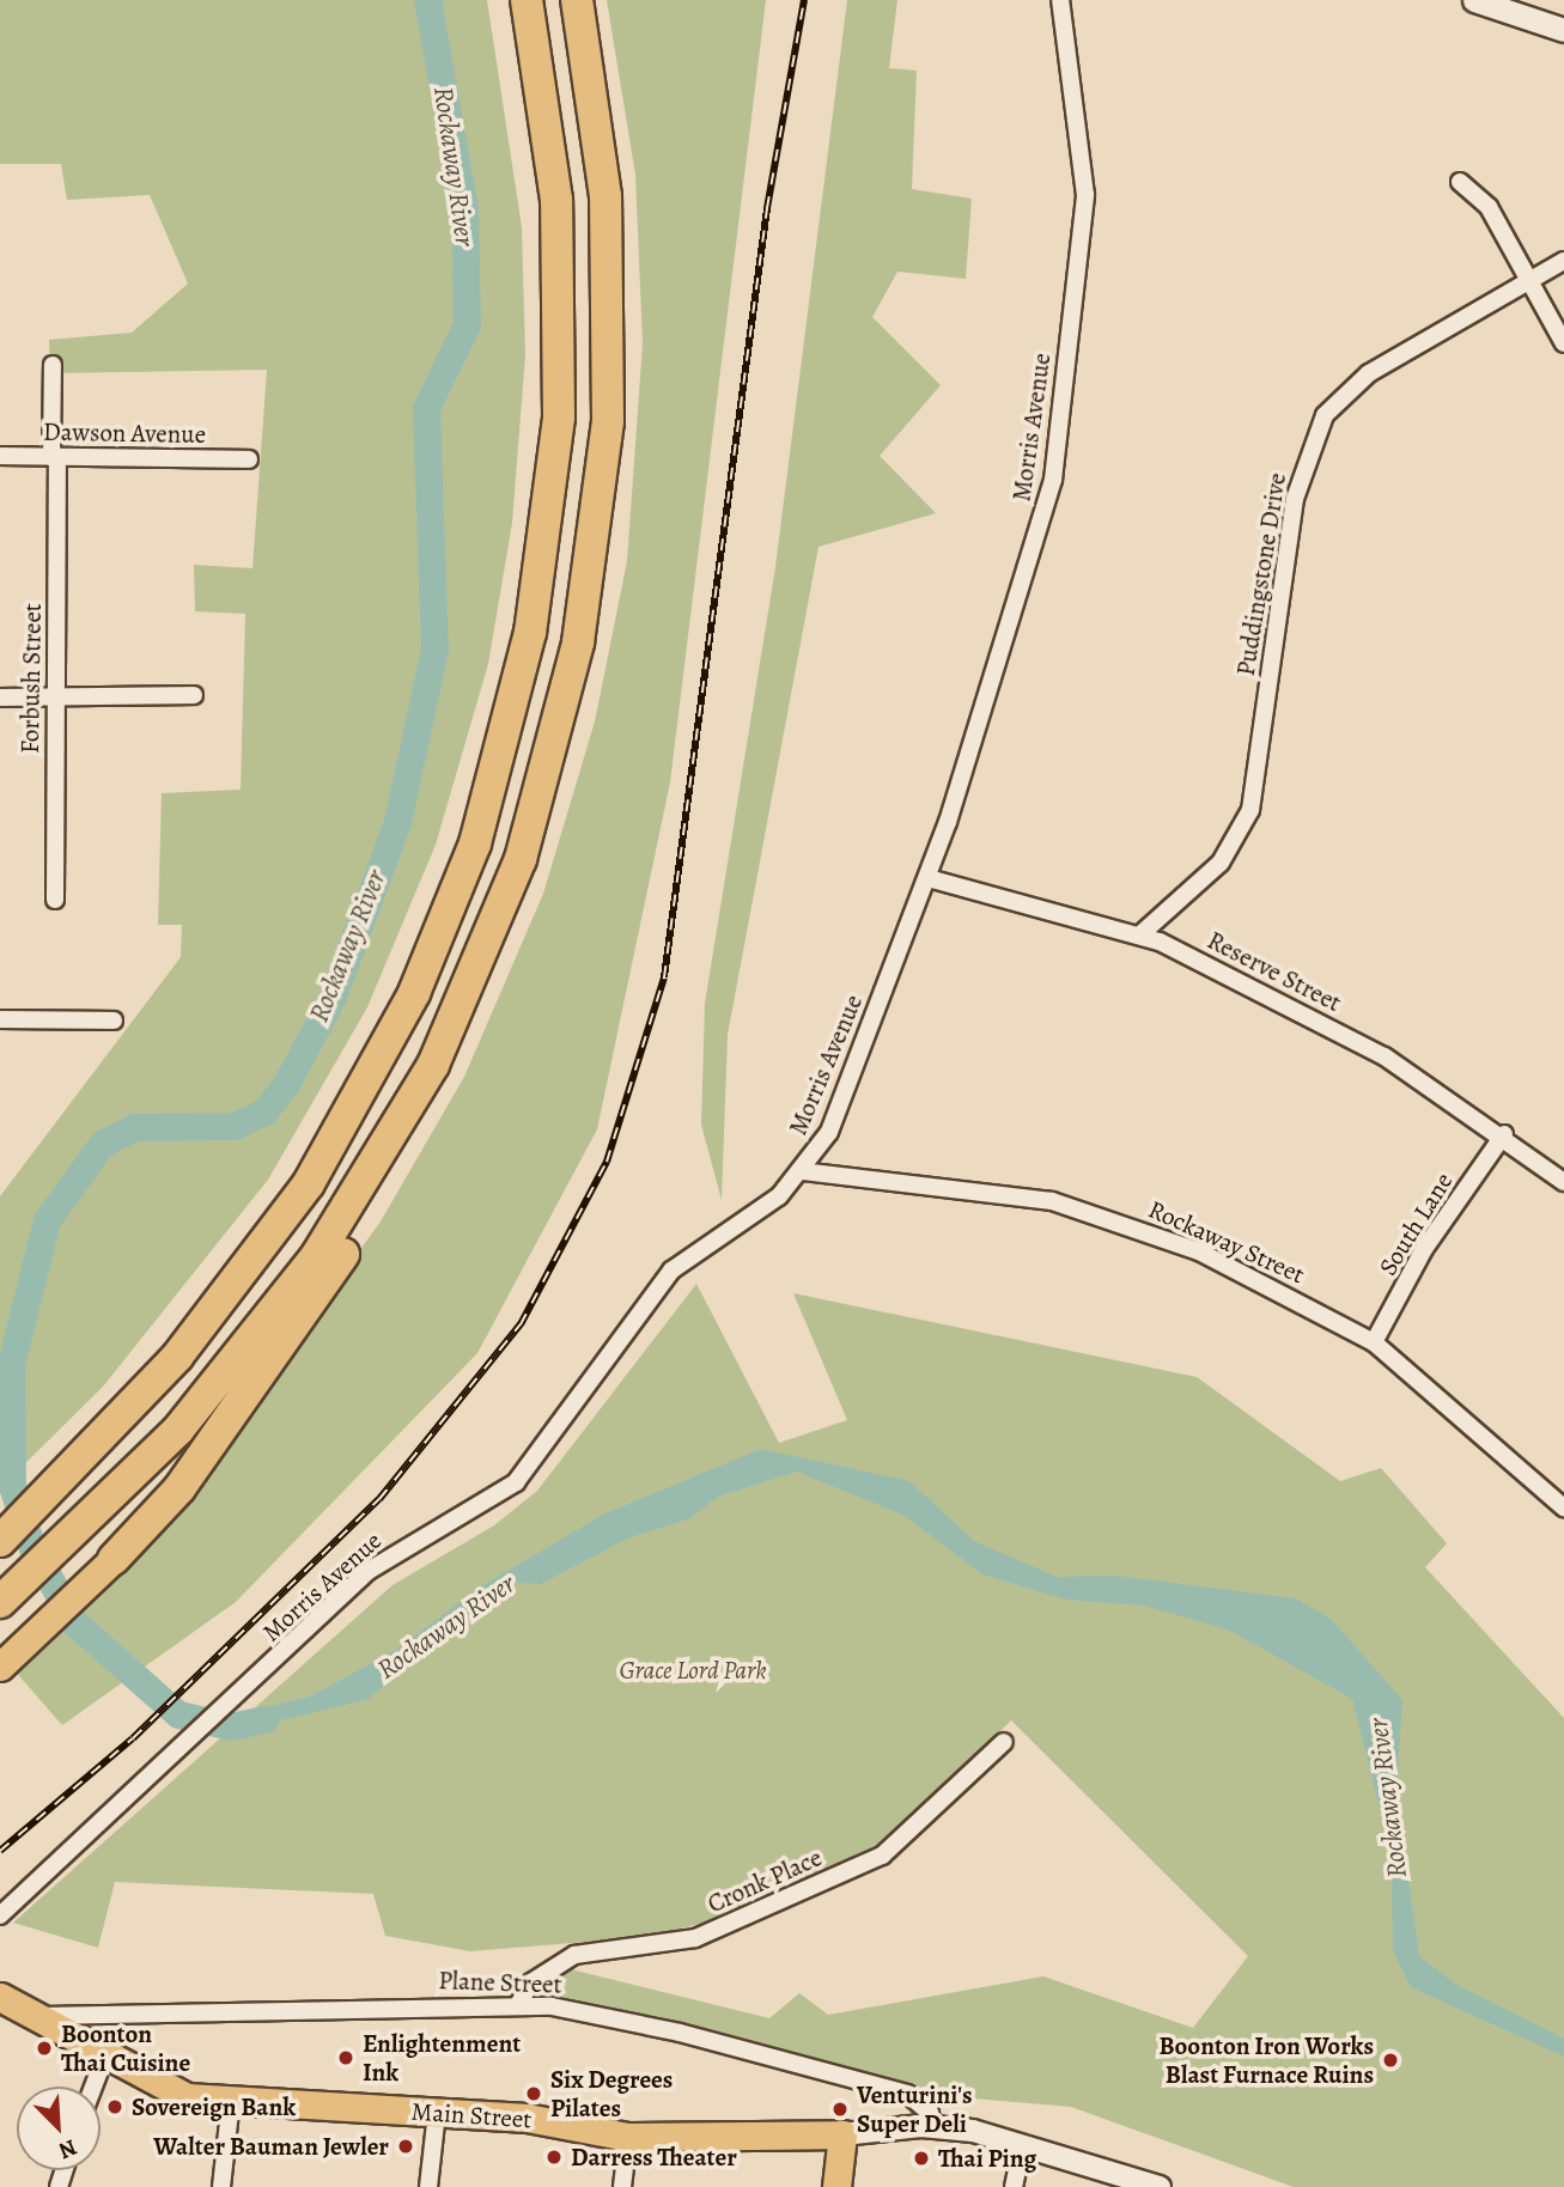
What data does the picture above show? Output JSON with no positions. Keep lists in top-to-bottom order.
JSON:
{
  "streets": {
    "main road": ["Main Street"],
    "street": [
      "Morris Avenue",
      "Dawson Avenue",
      "Puddingstone Drive",
      "Forbush Street",
      "Reserve Street",
      "South Lane",
      "Rockaway Street",
      "Cronk Place",
      "Plane Street"
    ]
  },
  "crossings": [
    ["Morris Avenue", "Reserve Street"],
    ["Morris Avenue", "Rockaway Street"],
    ["Dawson Avenue", "Forbush Street"],
    ["Puddingstone Drive", "Reserve Street"],
    ["Reserve Street", "South Lane"],
    ["South Lane", "Rockaway Street"],
    ["Cronk Place", "Plane Street"],
    ["Plane Street", "Main Street"]
  ],
  "water": ["Rockaway River"],
  "parks": ["Grace Lord Park"],
  "places": [
    "Boonton Thai Cuisine",
    "Enlightenment Ink",
    "Boonton Iron Works Blast Furnace Ruins",
    "Six Degrees Pilates",
    "Sovereign Bank",
    "Venturini's Super Deli",
    "Walter Bauman Jewler",
    "Darress Theater",
    "Thai Ping"
  ],
  "north": "bottom right"
}
